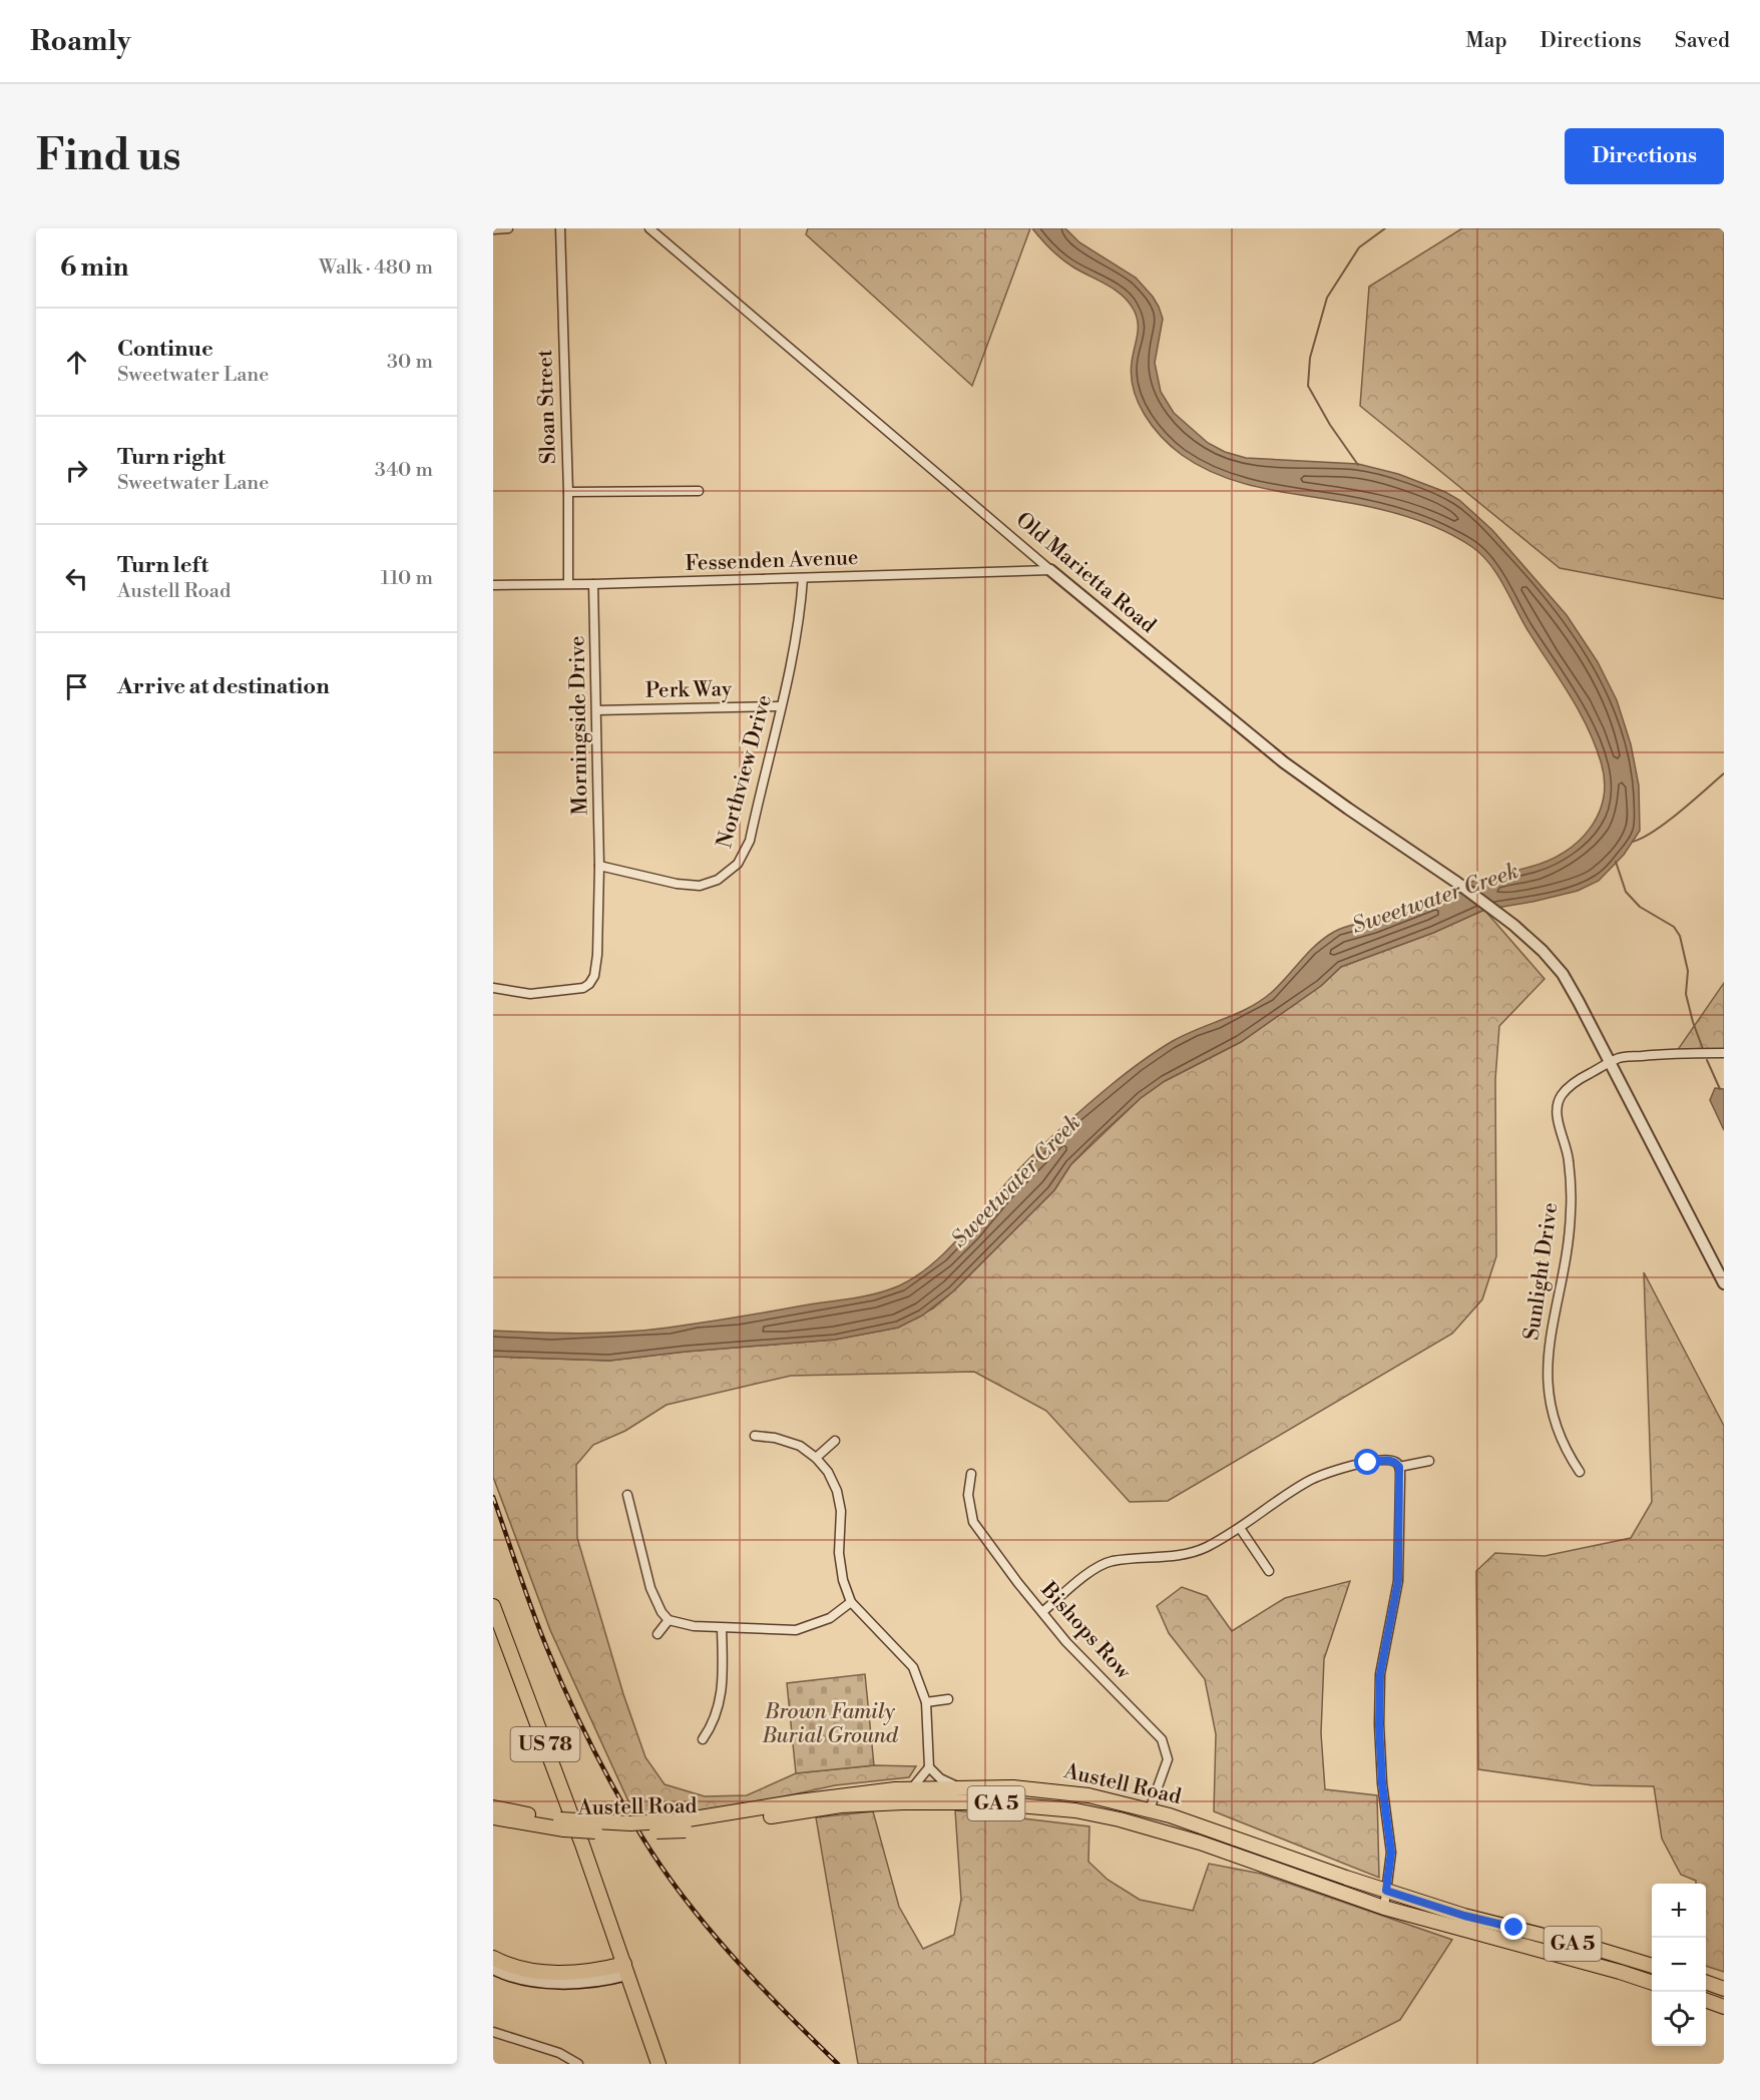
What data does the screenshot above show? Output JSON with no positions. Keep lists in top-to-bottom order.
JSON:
{
  "streets": {
    "main road": ["US 78", "Austell Road", "GA 5"],
    "street": [
      "Sloan Street",
      "Fessenden Avenue",
      "Old Marietta Road",
      "Perk Way",
      "Morningside Drive",
      "Northview Drive",
      "Sunlight Drive",
      "Bishops Row"
    ]
  },
  "crossings": [
    ["Sloan Street", "Fessenden Avenue"],
    ["Fessenden Avenue", "Old Marietta Road"],
    ["Fessenden Avenue", "Morningside Drive"],
    ["Fessenden Avenue", "Northview Drive"],
    ["Old Marietta Road", "Sunlight Drive"],
    ["Perk Way", "Morningside Drive"],
    ["Perk Way", "Northview Drive"],
    ["Morningside Drive", "Northview Drive"],
    ["Bishops Row", "Austell Road"],
    ["Austell Road", "GA 5"]
  ],
  "water": ["Sweetwater Creek"],
  "parks": ["Brown Family Burial Ground"],
  "page": {
    "header": "Roamly",
    "nav": ["Map", "Directions", "Saved"],
    "buttons": "Directions",
    "title": "Find us",
    "heading": ["6 min", "Walk · 480 m"],
    "list": [
      ["Continue", "Sweetwater Lane", "30 m"],
      ["Turn right", "Sweetwater Lane", "340 m"],
      ["Turn left", "Austell Road", "110 m"],
      "Arrive at destination"
    ],
    "map_buttons": ["+", "−"]
  }
}
